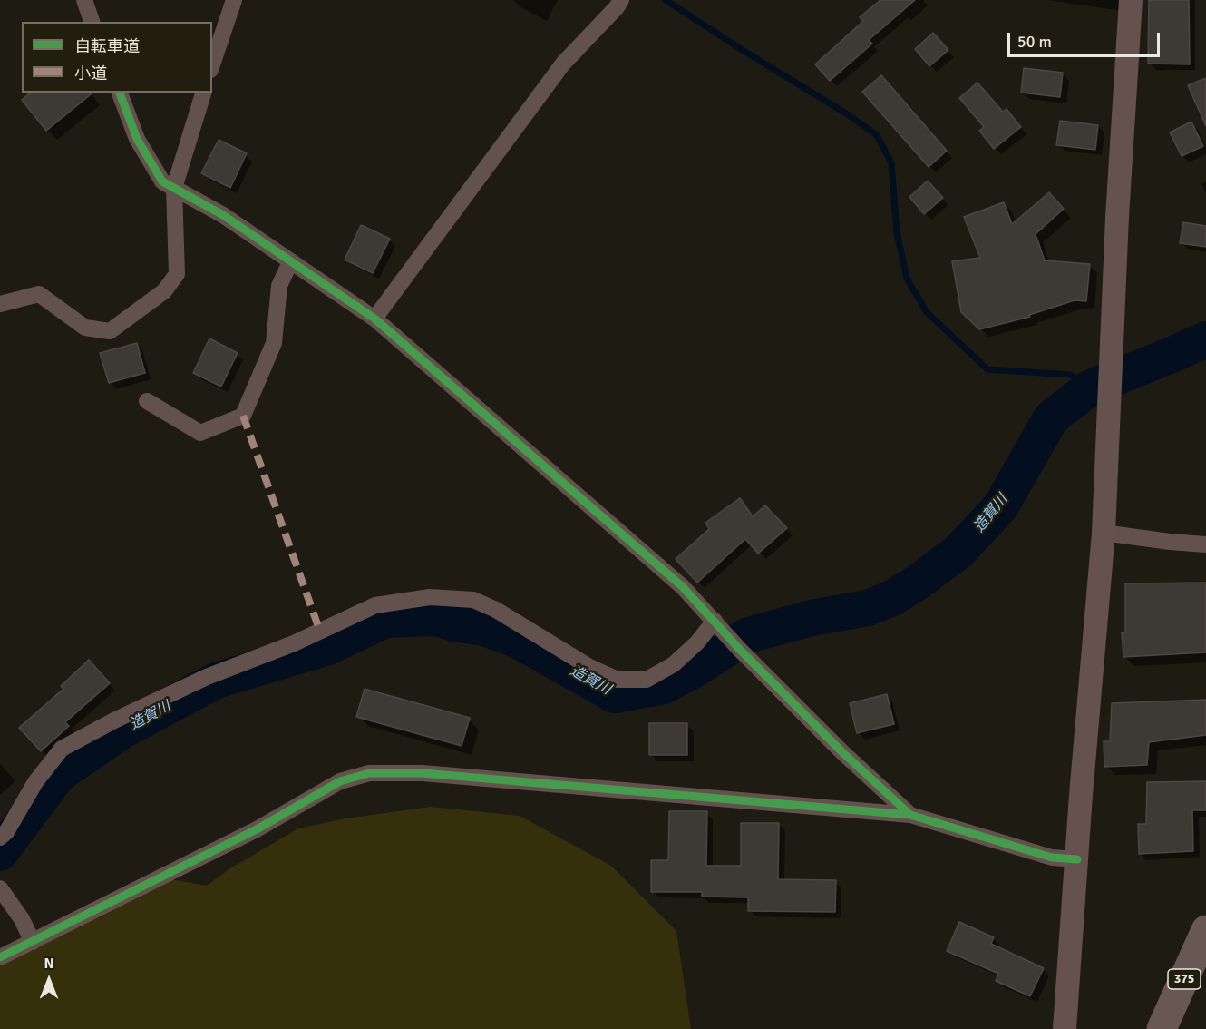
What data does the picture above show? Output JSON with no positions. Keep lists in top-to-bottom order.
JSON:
{
  "streets": {
    "highway": ["375"]
  },
  "water": ["造賀川"],
  "legend": ["自転車道", "小道"],
  "scale_bar": "50 m",
  "north": "top"
}
